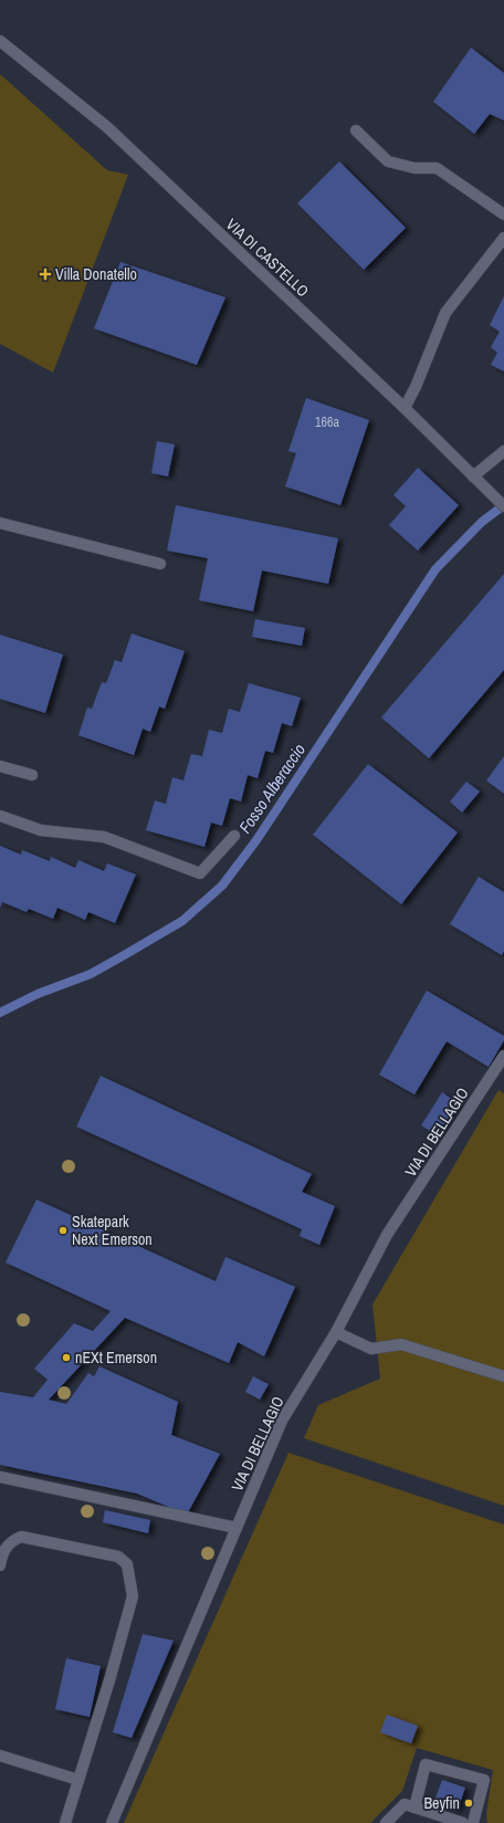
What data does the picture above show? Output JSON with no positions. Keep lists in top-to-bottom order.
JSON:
{
  "streets": {
    "street": ["VIA DI CASTELLO", "VIA DI BELLAGIO"]
  },
  "water": ["Fosso Alberaccio"],
  "places": {
    "health": ["Villa Donatello"],
    "other": ["Skatepark Next Emerson", "nEXt Emerson", "Beyfin"]
  },
  "house_numbers": ["166a"]
}
